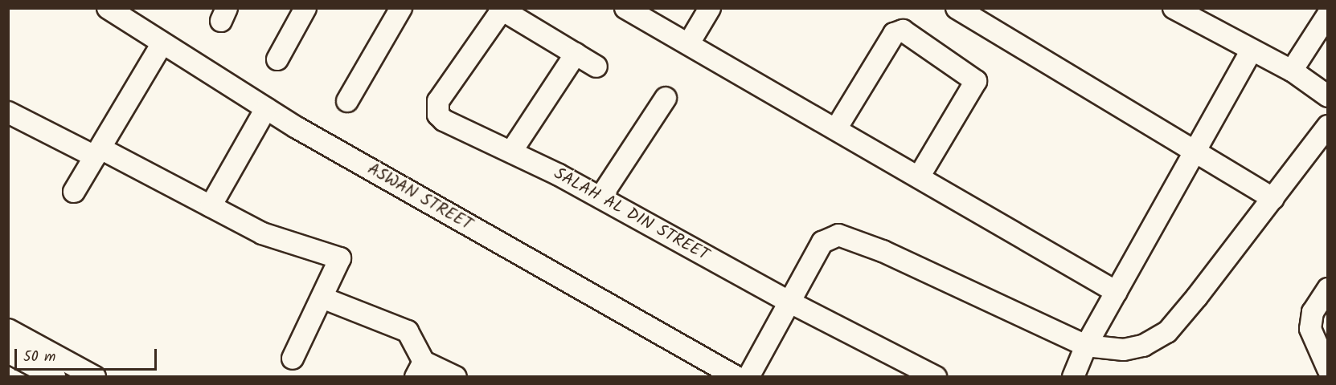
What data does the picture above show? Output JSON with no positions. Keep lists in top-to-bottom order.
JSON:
{
  "streets": {
    "street": ["ASWAN STREET", "SALAH AL DIN STREET"]
  },
  "scale_bar": "50 m"
}
